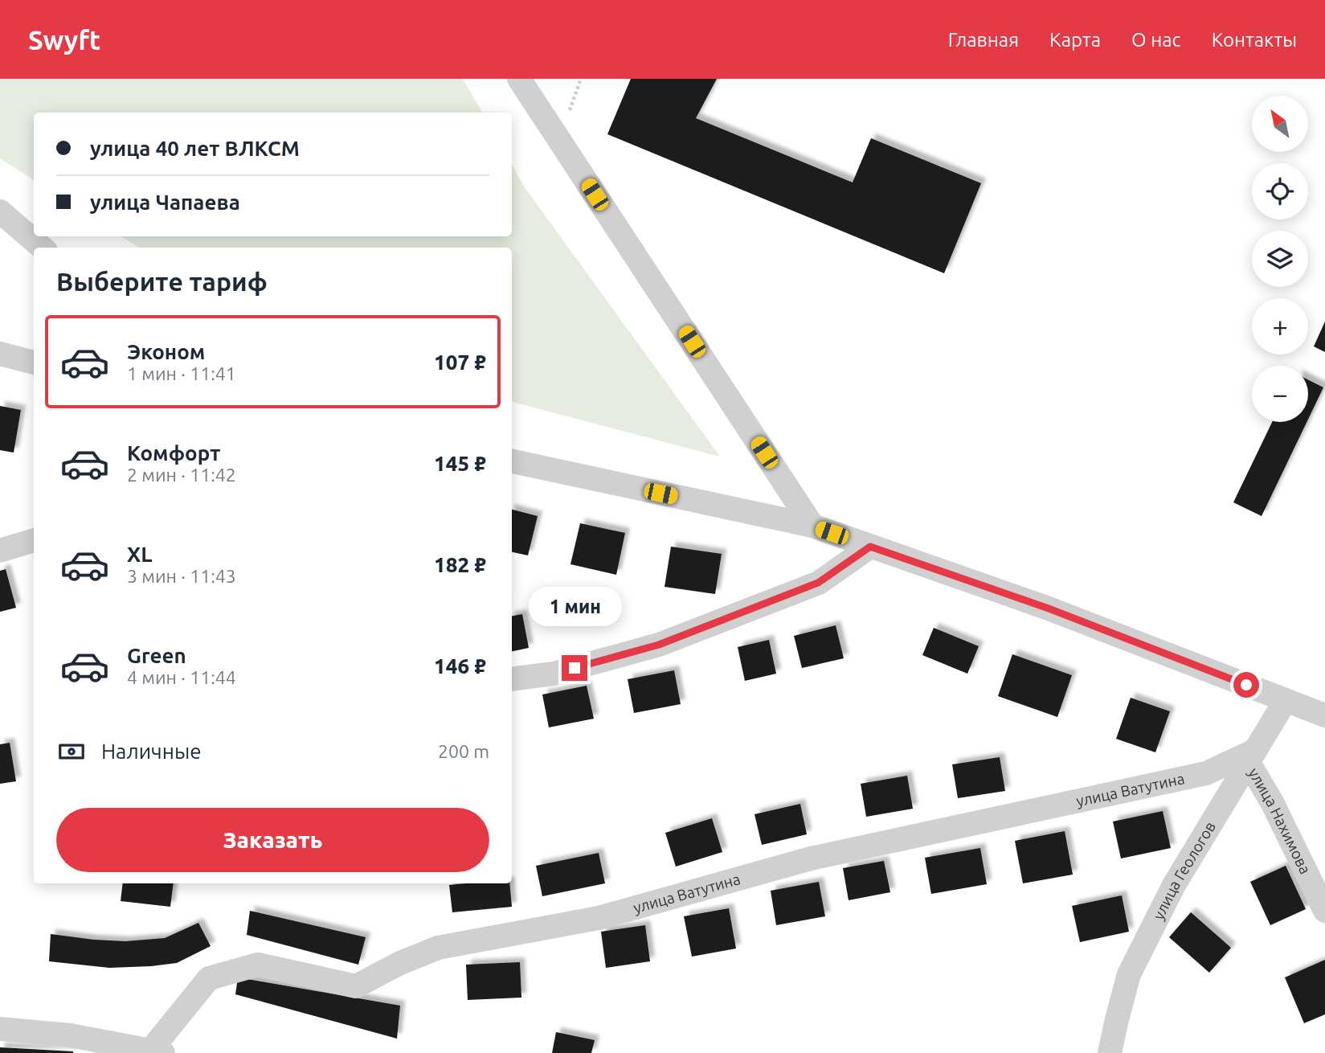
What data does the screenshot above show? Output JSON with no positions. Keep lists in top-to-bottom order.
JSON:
{
  "streets": {
    "street": ["улица Ватутина", "улица Нахимова", "улица Геологов"]
  },
  "crossings": [
    ["улица Ватутина", "улица Нахимова"],
    ["улица Ватутина", "улица Геологов"],
    ["улица Нахимова", "улица Геологов"]
  ],
  "north": "top left",
  "page": {
    "header": "Swyft",
    "nav": [
      "Главная",
      "Карта",
      "О нас",
      "Контакты"
    ],
    "map_buttons": ["+", "−"],
    "banner": ["улица 40 лет ВЛКСМ", "улица Чапаева"],
    "heading": "Выберите тариф",
    "list": [
      {
        "name": "Эконом",
        "note": "1 мин · 11:41",
        "value": "107 ₽"
      },
      {
        "name": "Комфорт",
        "note": "2 мин · 11:42",
        "value": "145 ₽"
      },
      {
        "name": "XL",
        "note": "3 мин · 11:43",
        "value": "182 ₽"
      },
      {
        "name": "Green",
        "note": "4 мин · 11:44",
        "value": "146 ₽"
      }
    ],
    "bubble": "1 мин",
    "pay": ["Наличные", "200 m"],
    "buttons": "Заказать"
  }
}
